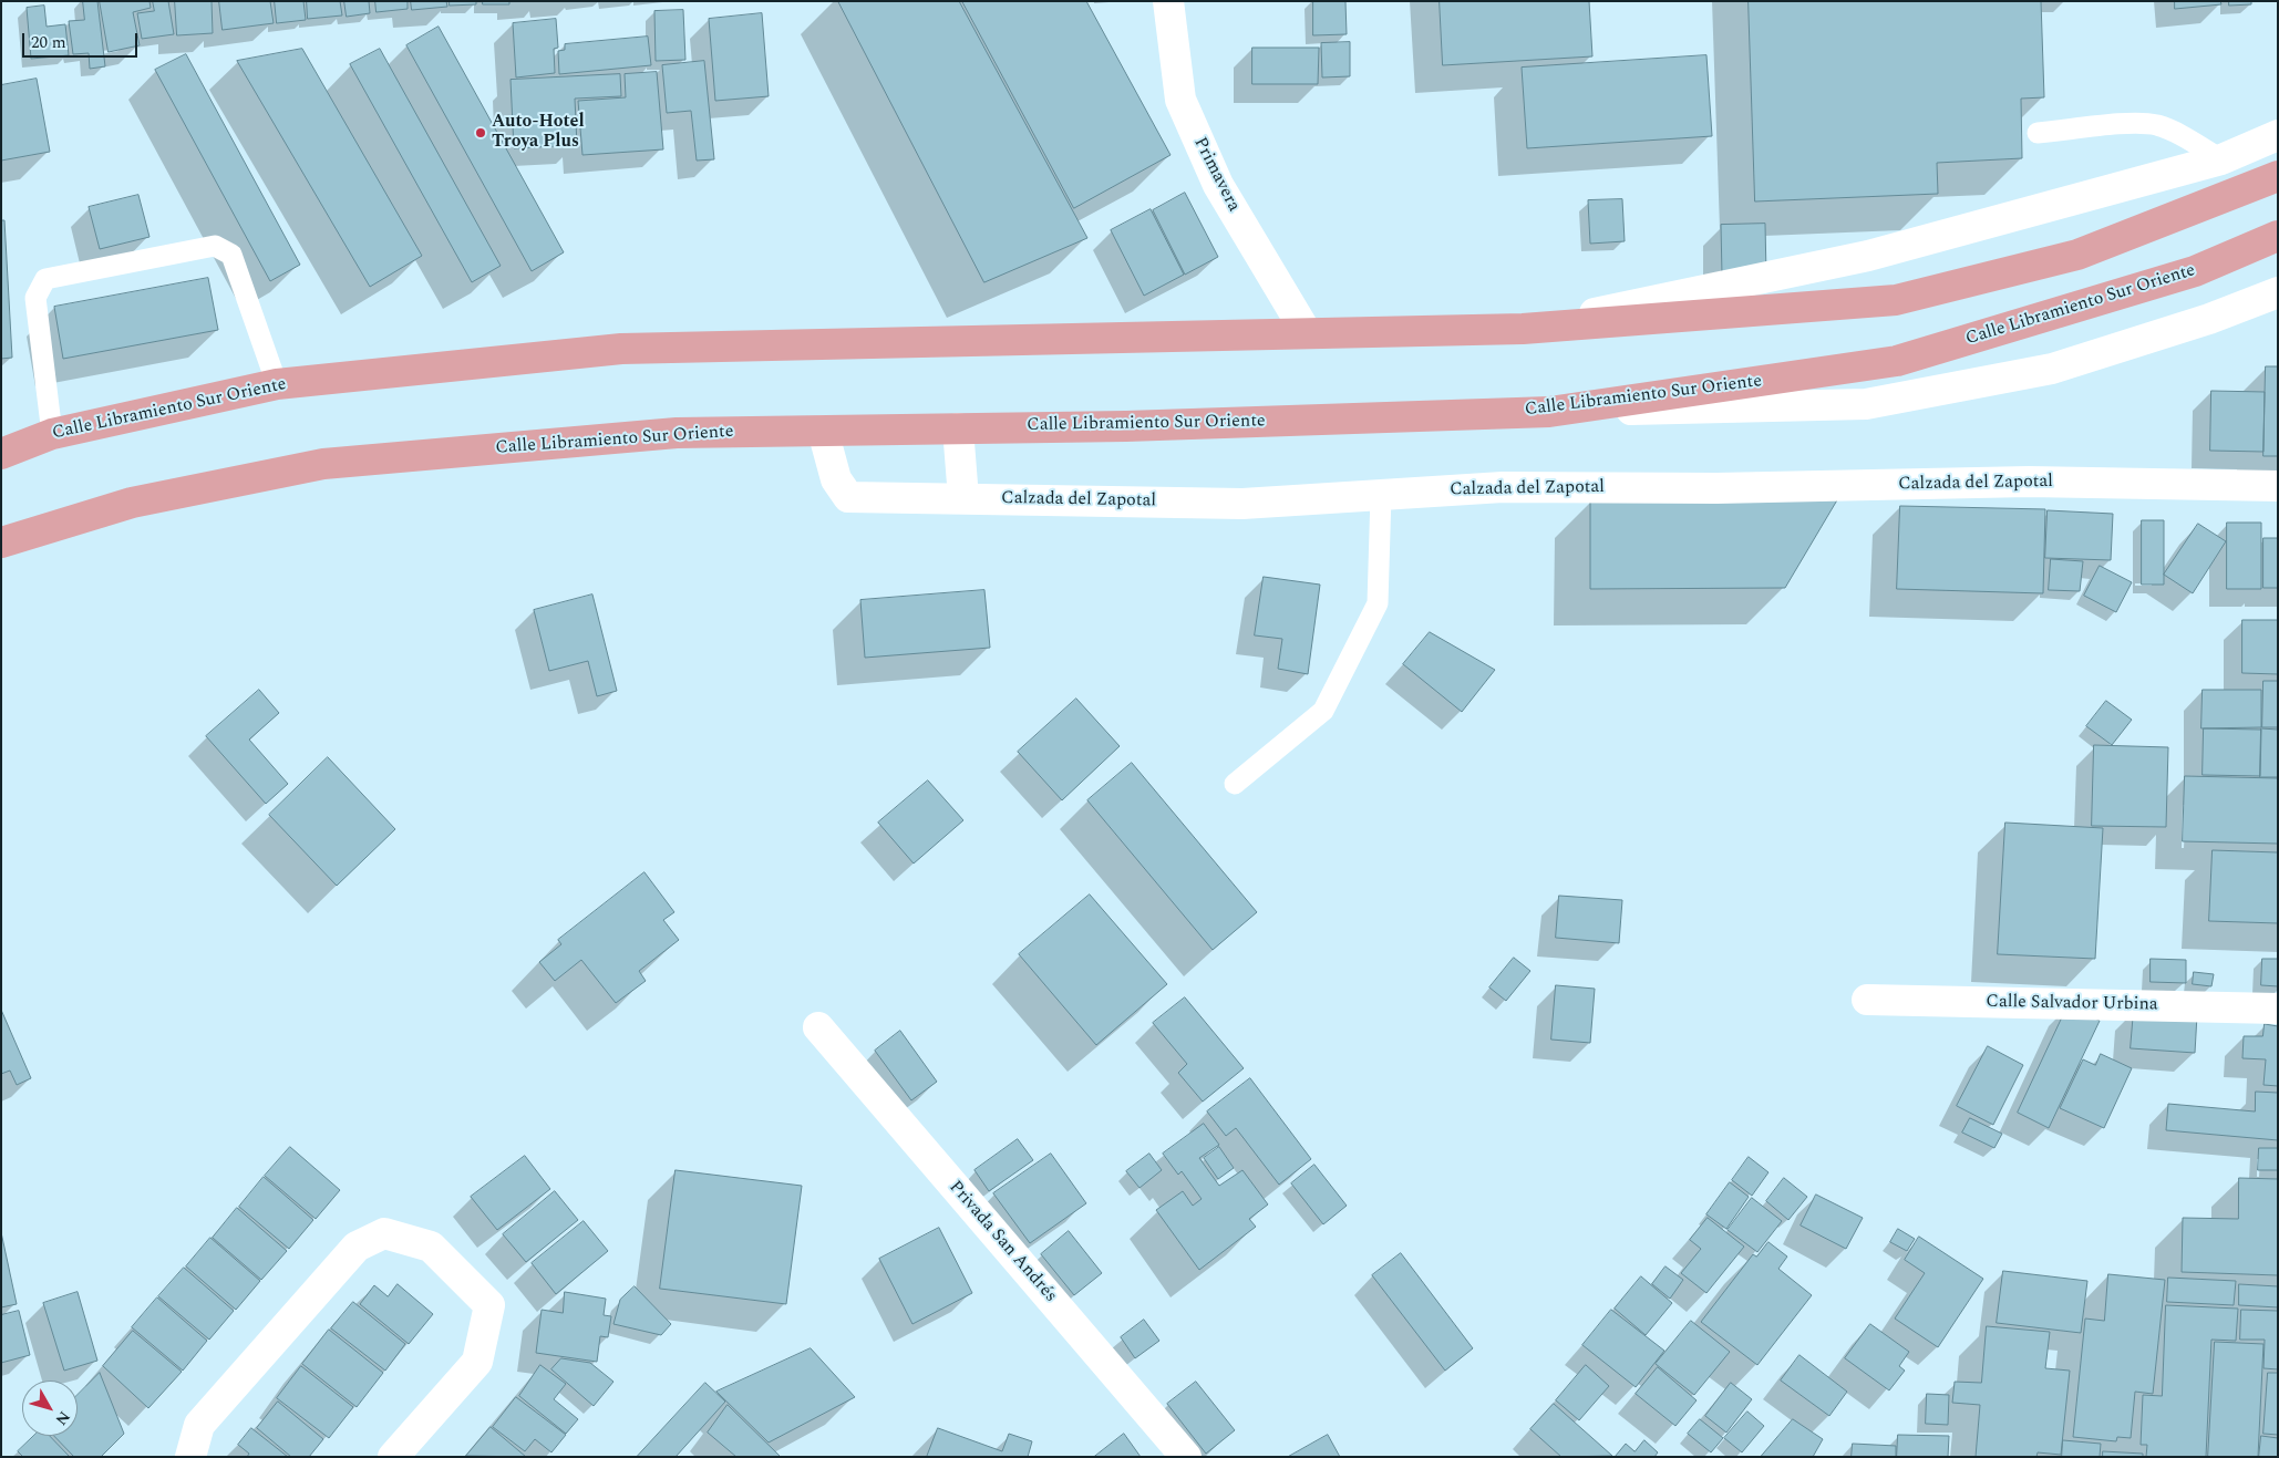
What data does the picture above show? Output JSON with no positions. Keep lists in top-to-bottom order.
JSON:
{
  "streets": {
    "main road": ["Calle Libramiento Sur Oriente"],
    "street": [
      "Primavera",
      "Calzada del Zapotal",
      "Calle Salvador Urbina",
      "Privada San Andrés"
    ]
  },
  "crossings": [
    ["Primavera", "Calle Libramiento Sur Oriente"],
    ["Calle Libramiento Sur Oriente", "Calzada del Zapotal"]
  ],
  "places": ["Auto-Hotel Troya Plus"],
  "scale_bar": "20 m",
  "north": "bottom right"
}
